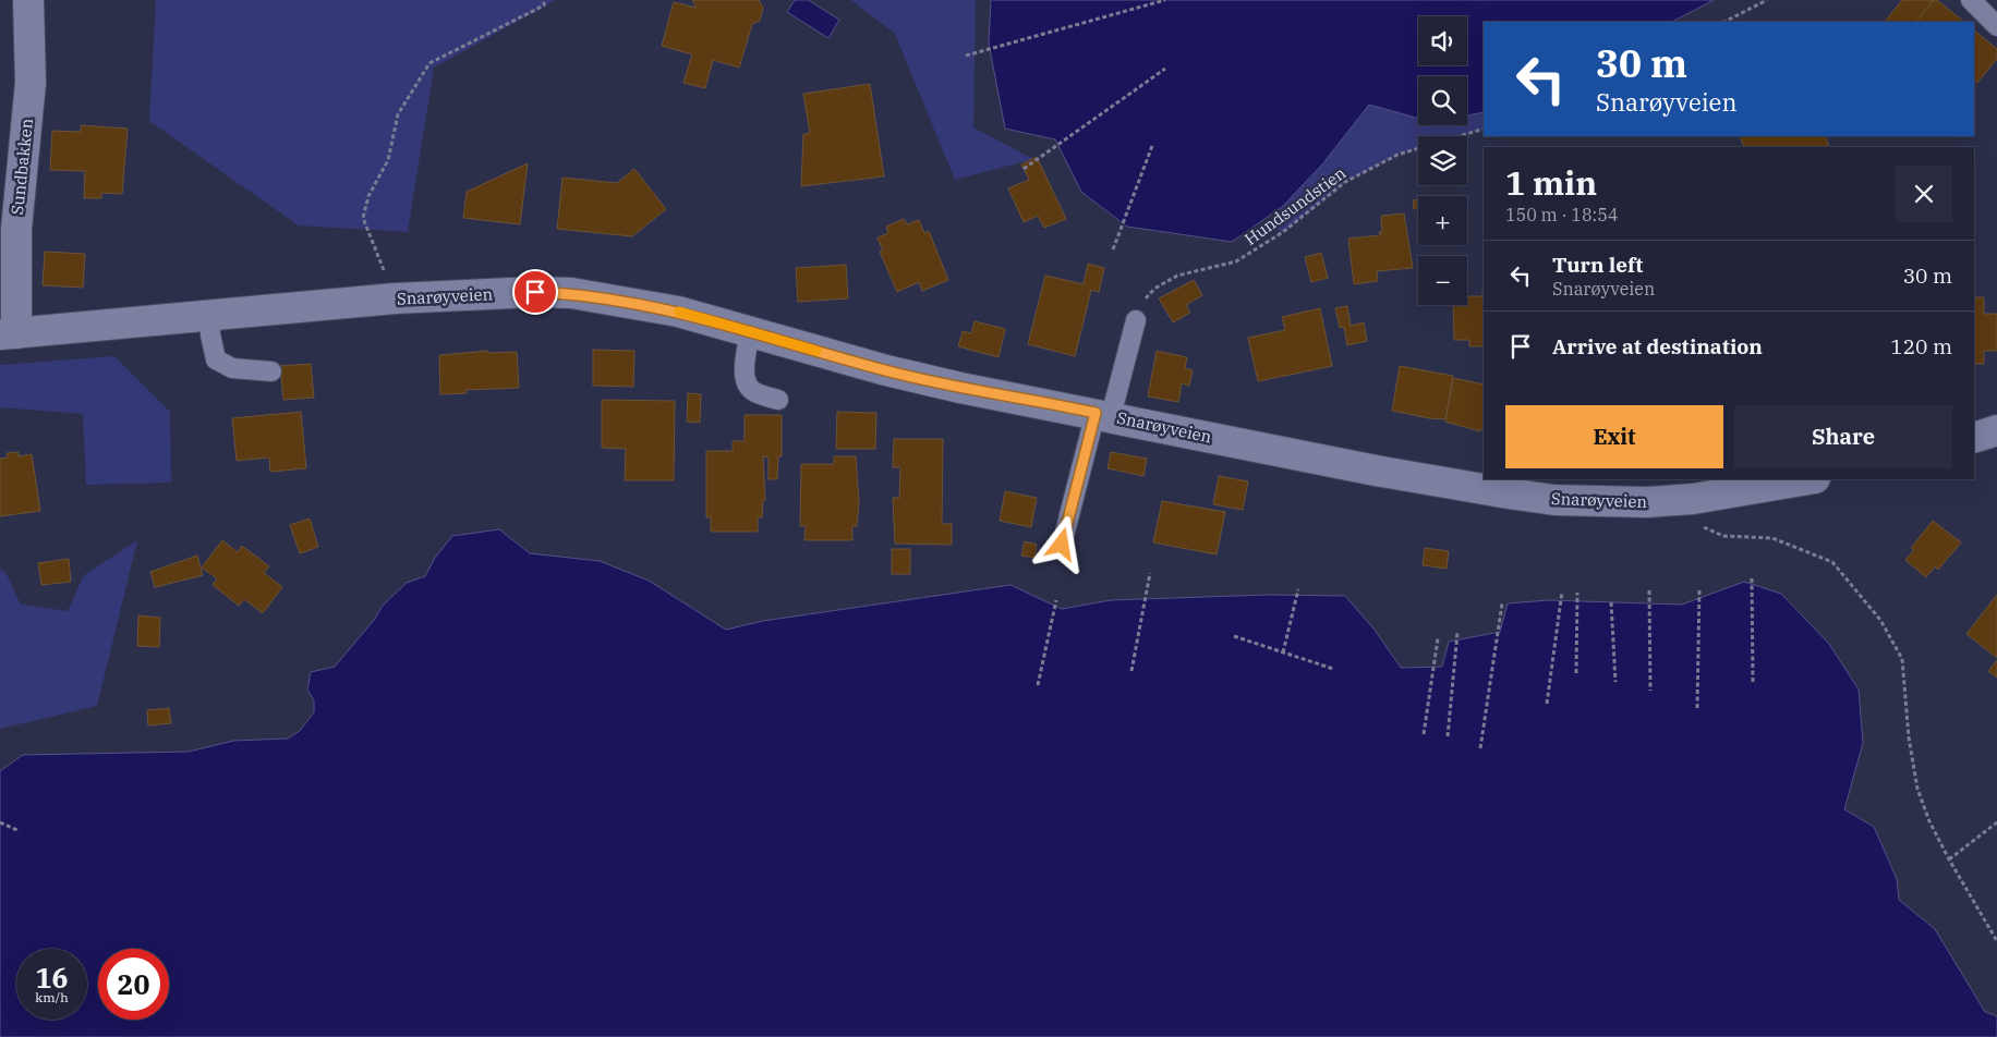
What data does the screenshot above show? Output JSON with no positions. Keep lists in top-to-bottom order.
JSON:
{
  "streets": {
    "street": ["Sundbakken", "Snarøyveien"],
    "path": ["Hundsundstien"]
  },
  "crossings": [
    ["Sundbakken", "Snarøyveien"]
  ],
  "page": {
    "map_buttons": ["+", "−"],
    "turn": ["30 m", "Snarøyveien"],
    "heading": ["1 min", "150 m · 18:54"],
    "list": [
      {
        "name": "Turn left",
        "note": "Snarøyveien",
        "value": "30 m"
      },
      {
        "name": "Arrive at destination",
        "value": "120 m"
      }
    ],
    "buttons": ["Exit", "Share"],
    "speed": "16 km/h",
    "limit": "20"
  }
}
